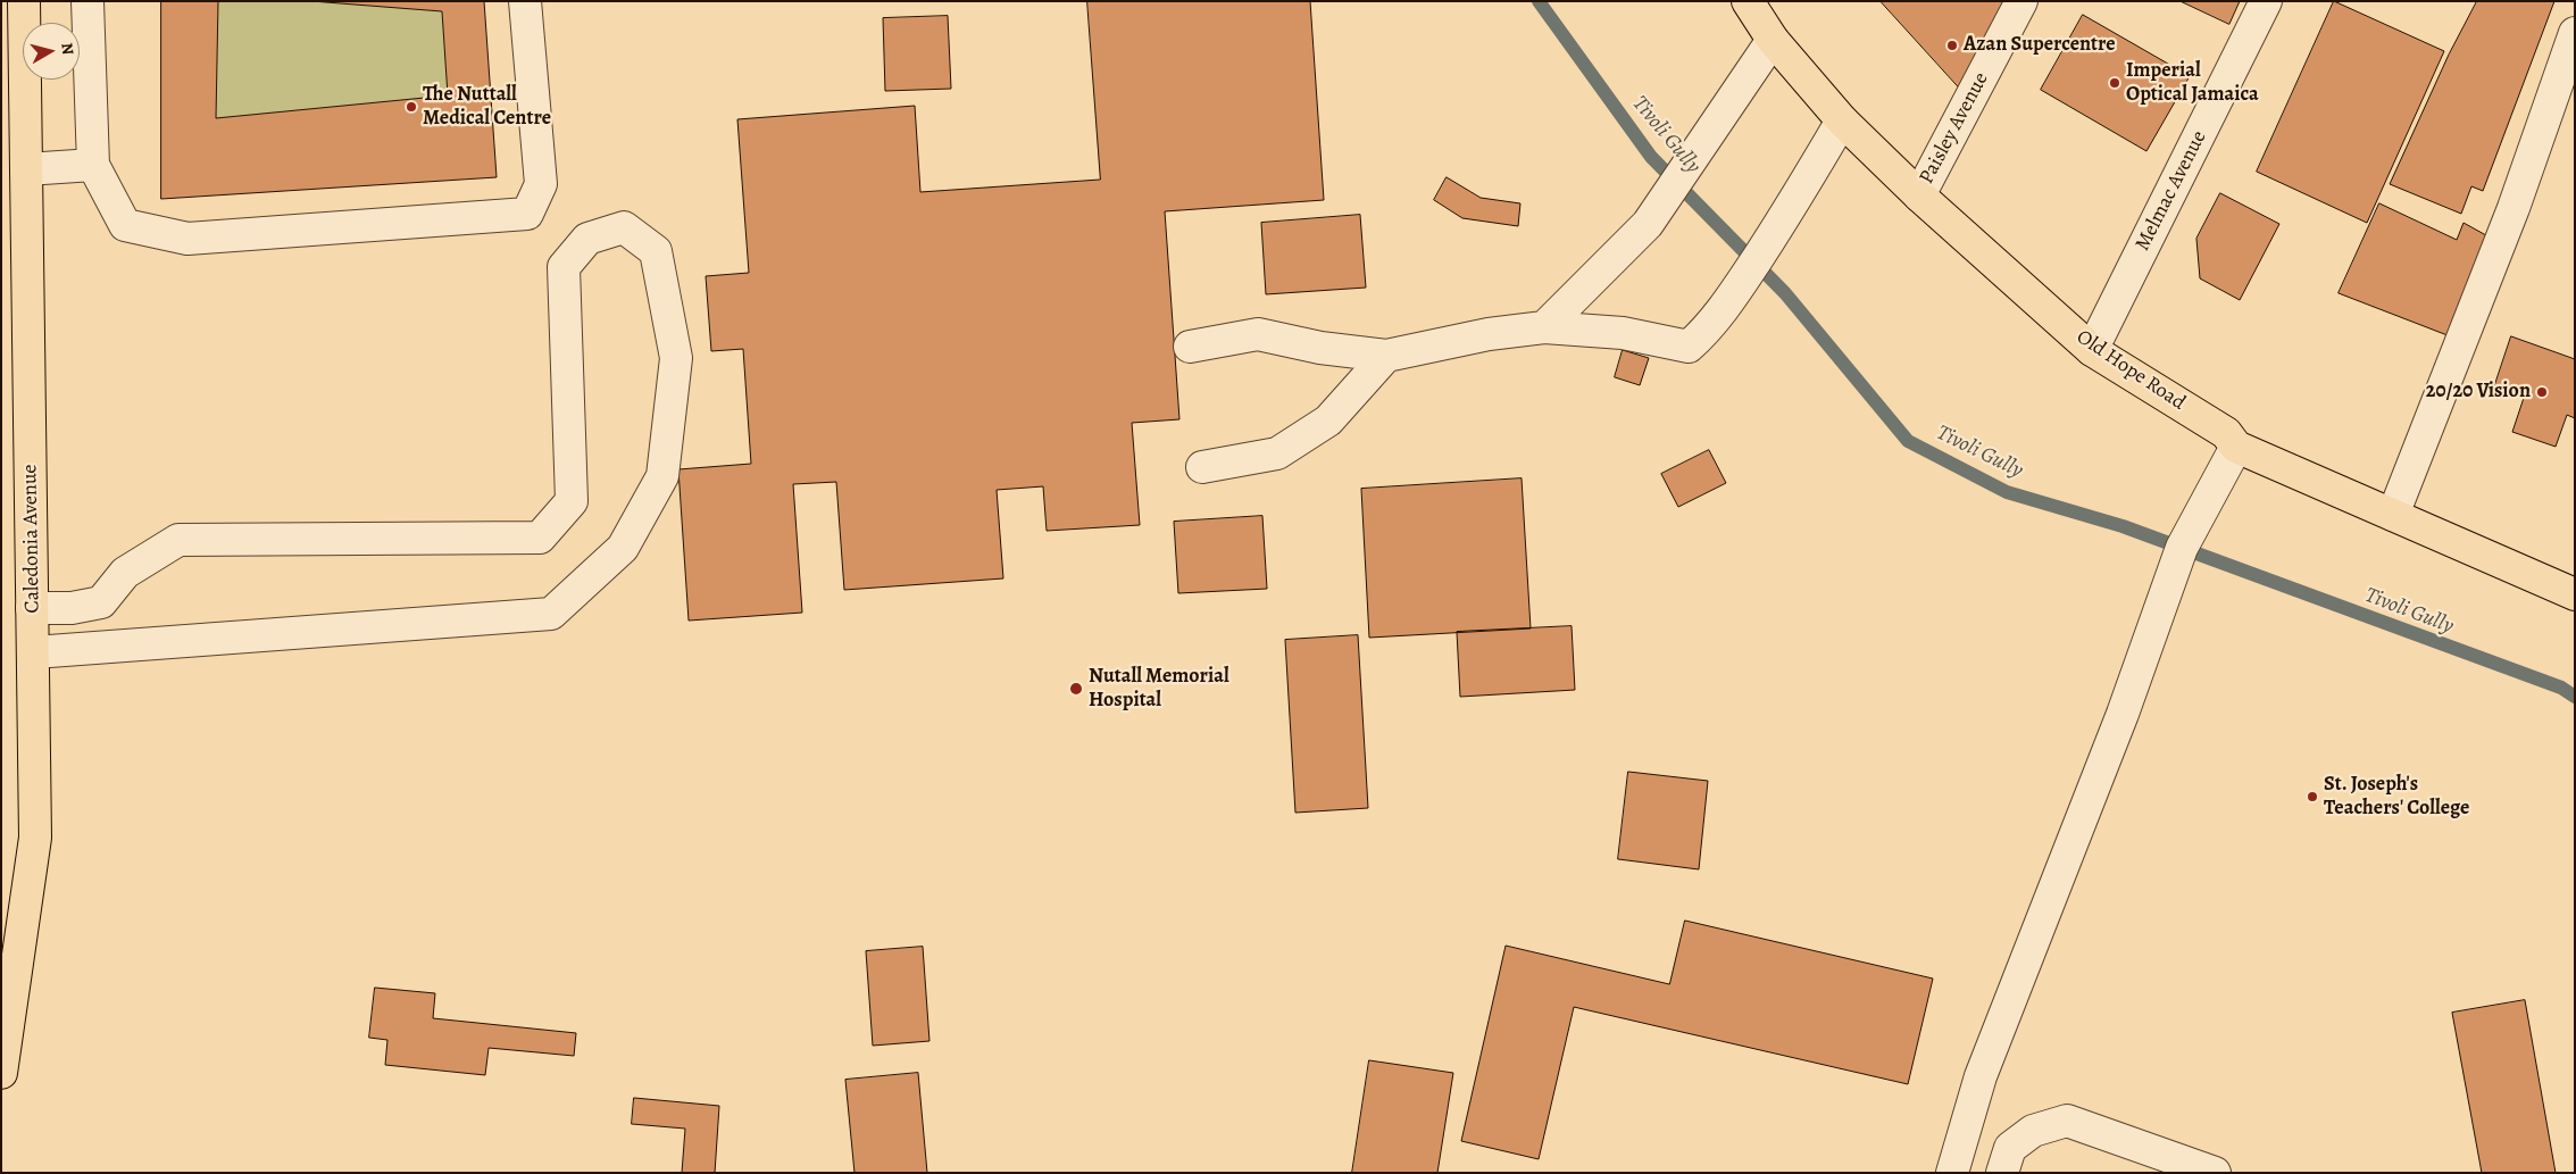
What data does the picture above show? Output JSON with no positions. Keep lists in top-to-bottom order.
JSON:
{
  "streets": {
    "main road": ["Old Hope Road", "Caledonia Avenue"],
    "street": ["Paisley Avenue", "Melmac Avenue"]
  },
  "crossings": [
    ["Paisley Avenue", "Old Hope Road"],
    ["Melmac Avenue", "Old Hope Road"]
  ],
  "water": ["Tivoli Gully"],
  "places": [
    "Azan Supercentre",
    "Imperial Optical Jamaica",
    "The Nuttall Medical Centre",
    "20/20 Vision",
    "Nutall Memorial Hospital",
    "St. Joseph's Teachers' College"
  ],
  "north": "right"
}
